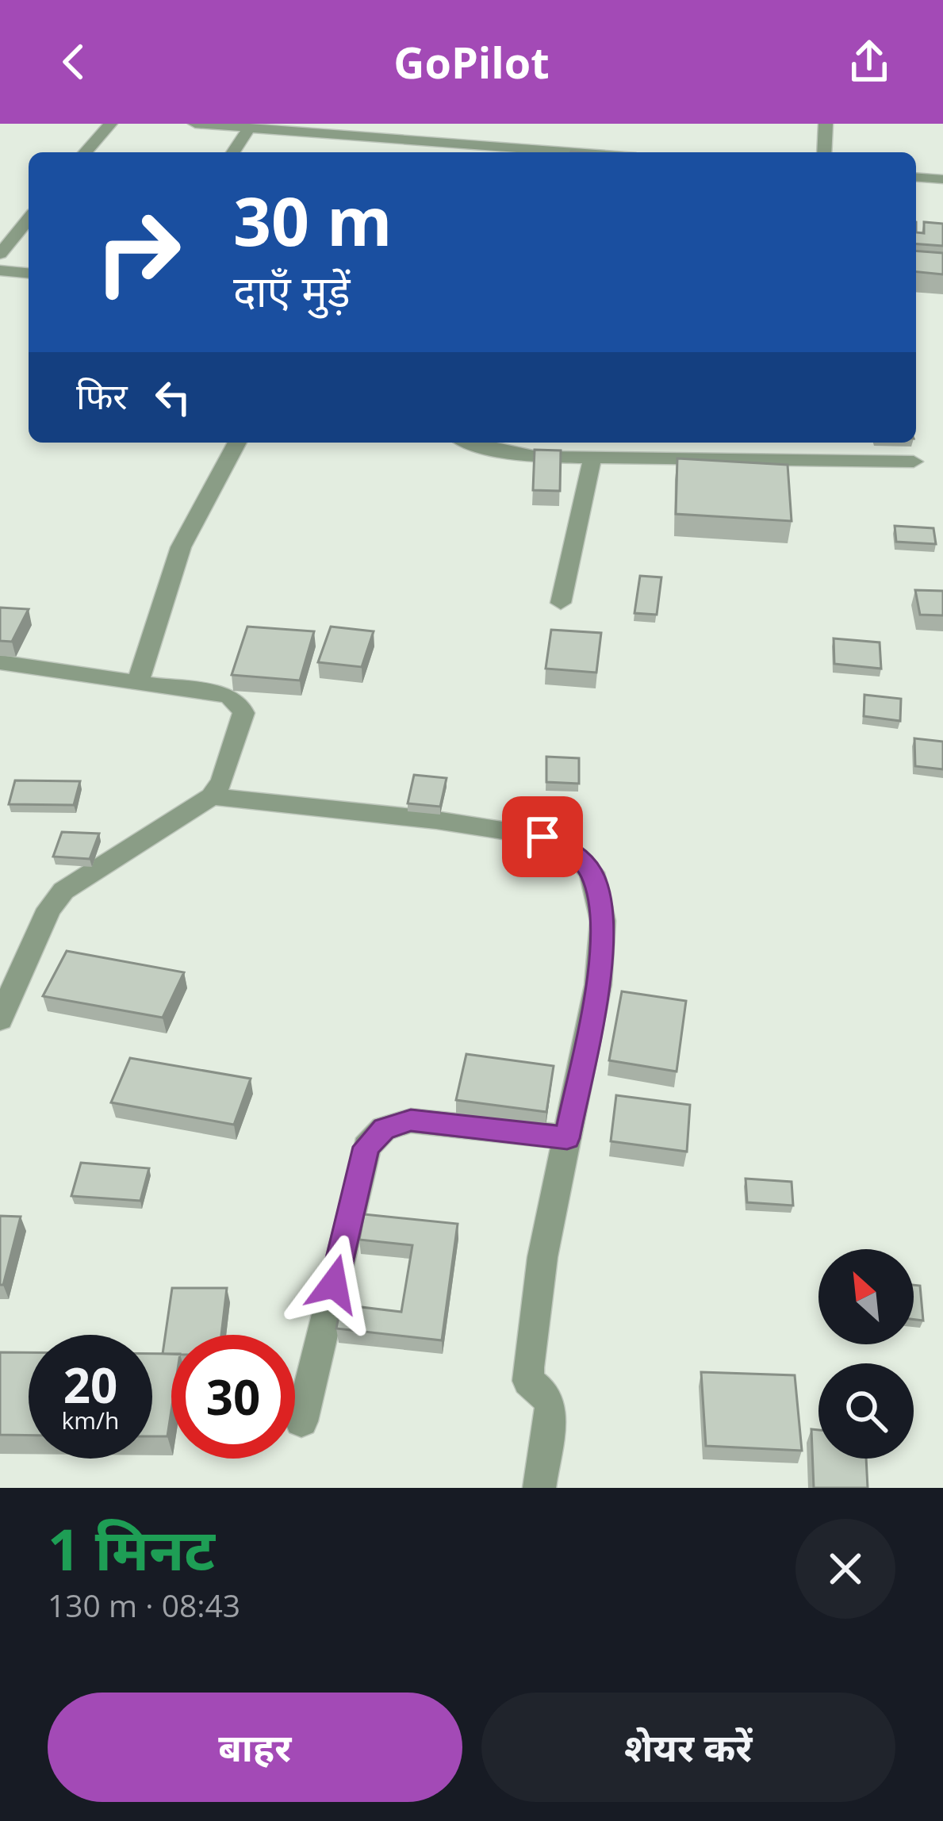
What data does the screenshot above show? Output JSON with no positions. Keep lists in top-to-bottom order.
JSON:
{
  "north": "top left",
  "page": {
    "header": "GoPilot",
    "turn": ["30 m", "दाएँ मुड़ें"],
    "then": "फिर",
    "speed": "20 km/h",
    "limit": "30",
    "heading": ["1 मिनट", "130 m · 08:43"],
    "buttons": ["बाहर", "शेयर करें"]
  }
}
